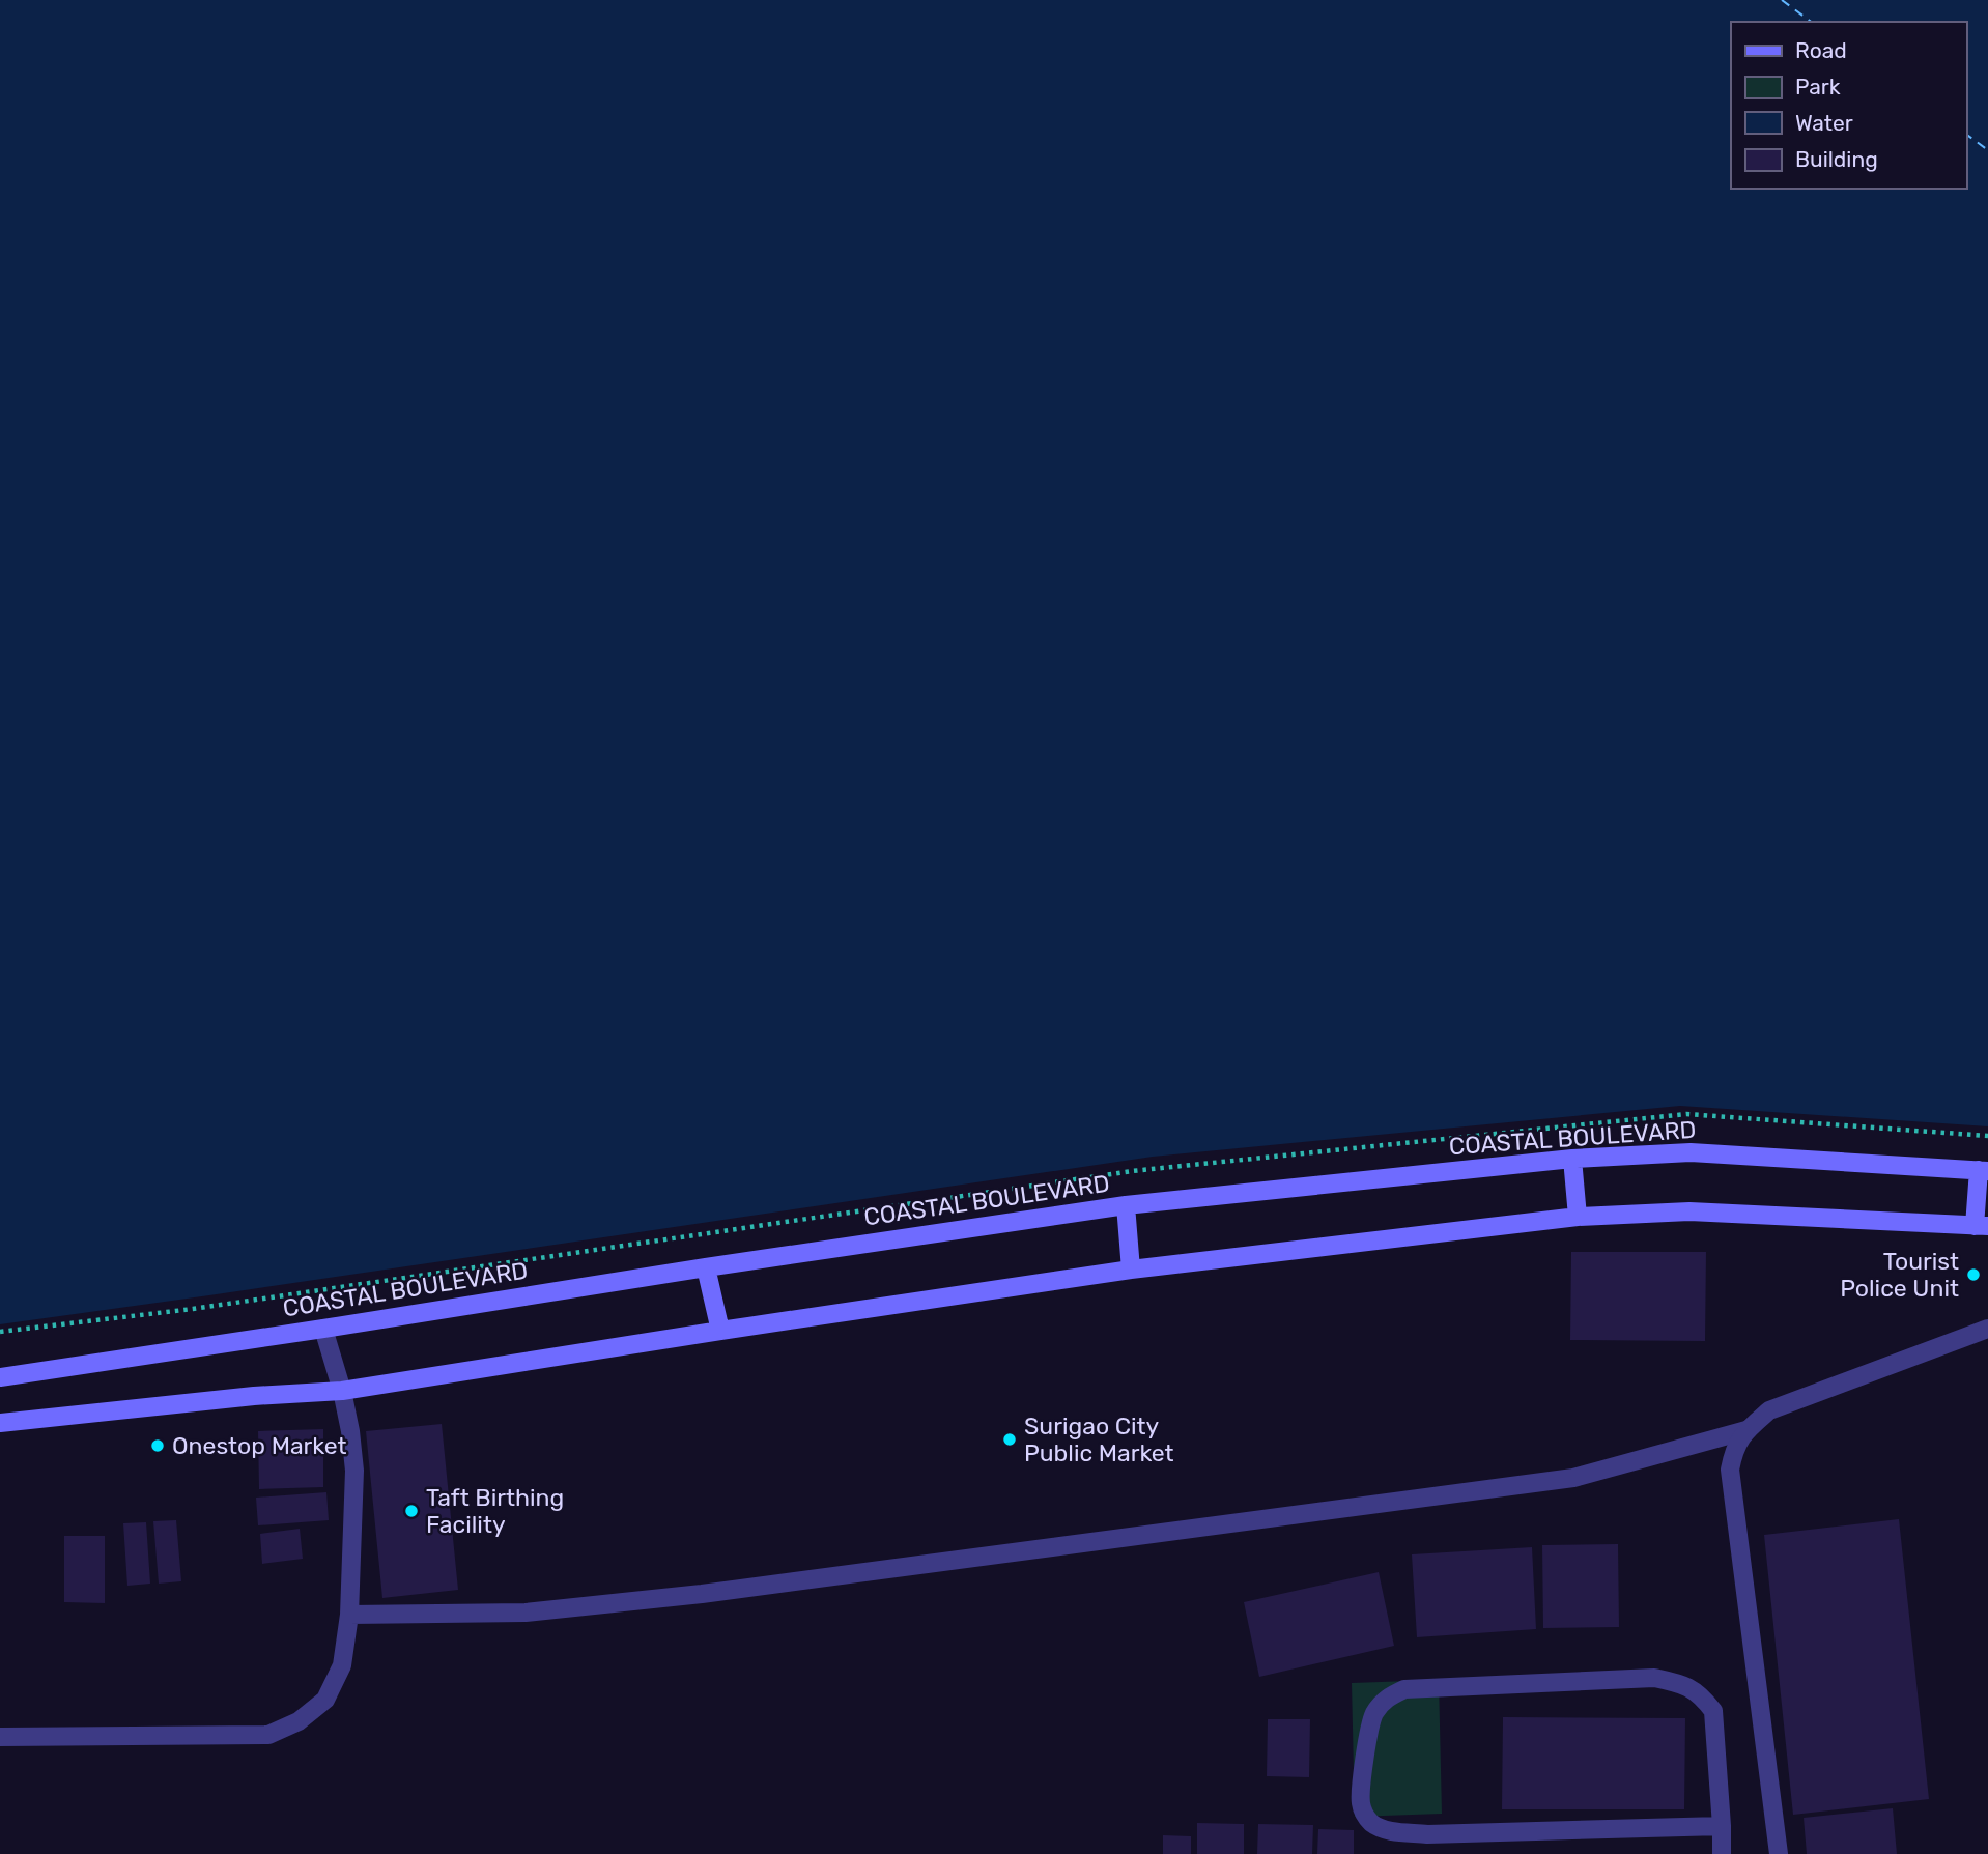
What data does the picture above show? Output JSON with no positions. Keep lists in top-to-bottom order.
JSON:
{
  "streets": {
    "street": ["COASTAL BOULEVARD"]
  },
  "places": [
    "Tourist Police Unit",
    "Surigao City Public Market",
    "Onestop Market",
    "Taft Birthing Facility"
  ],
  "legend": [
    "Road",
    "Park",
    "Water",
    "Building"
  ]
}
